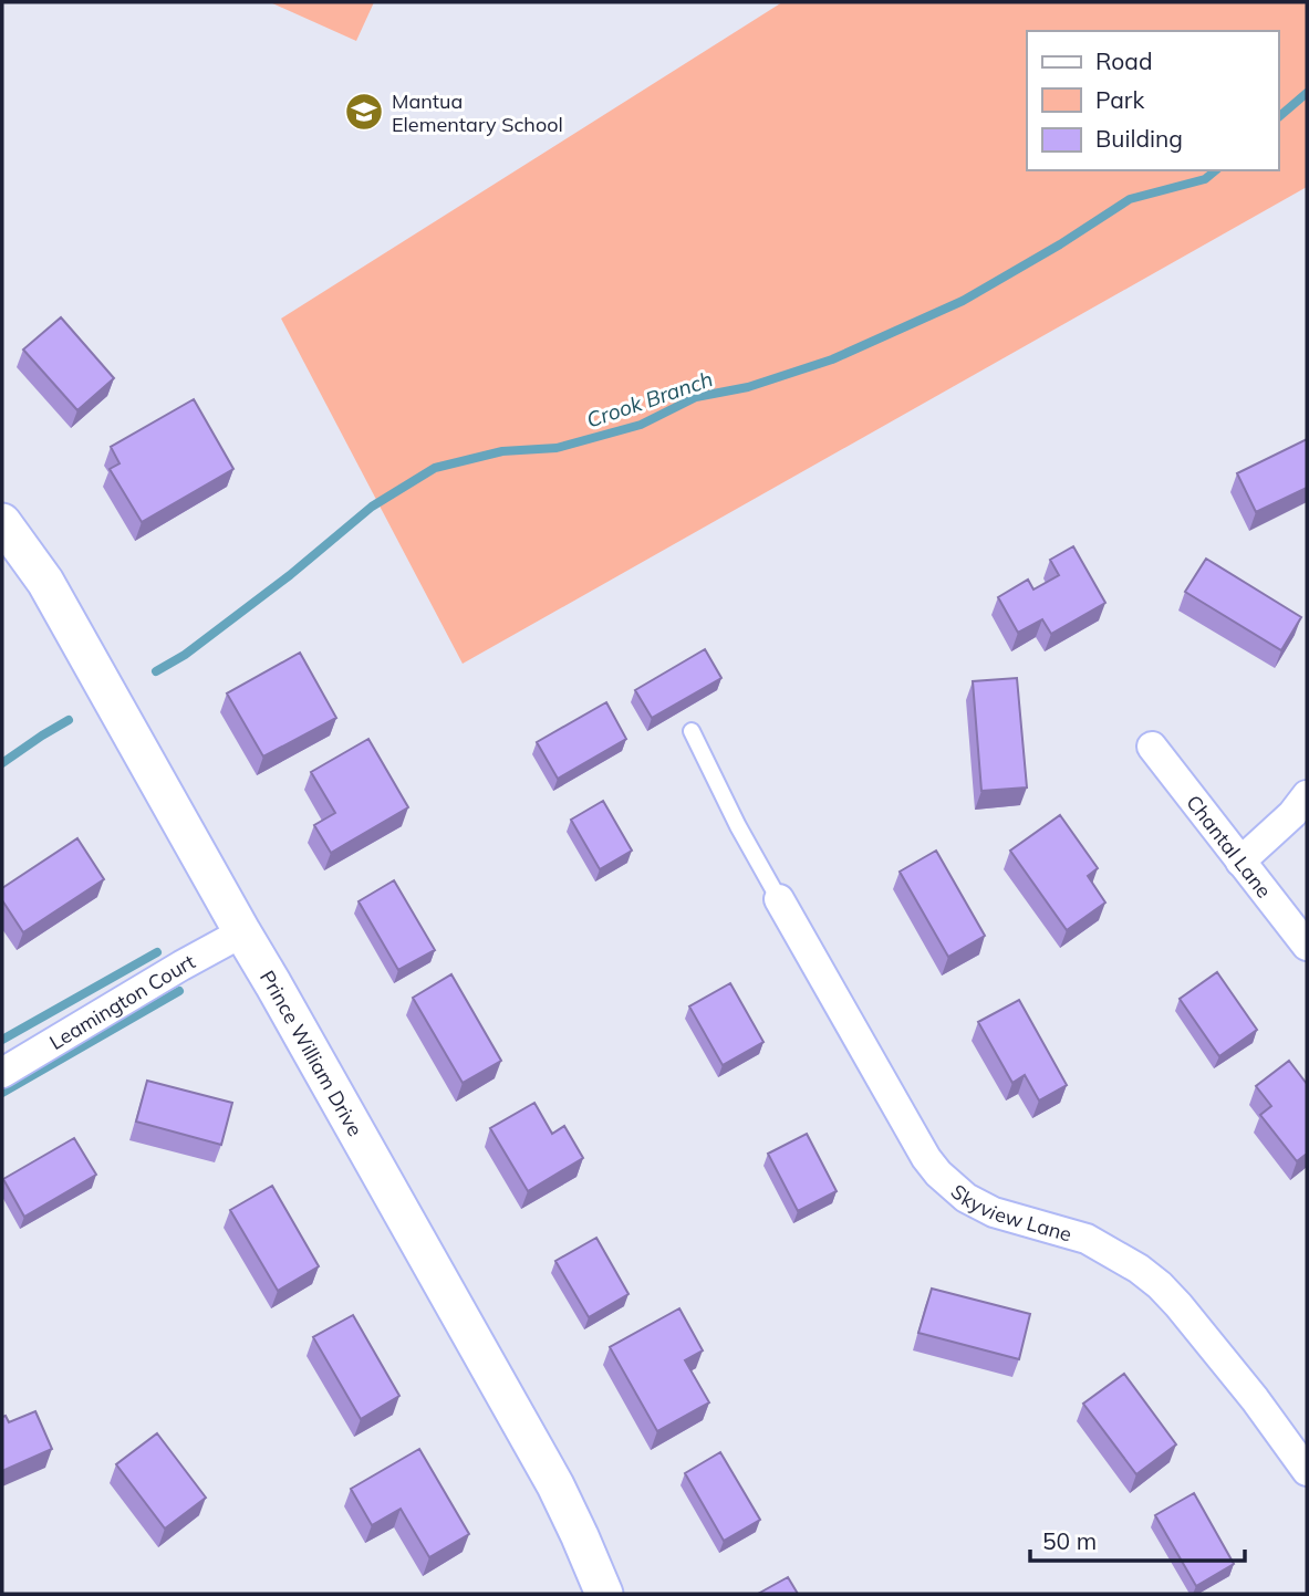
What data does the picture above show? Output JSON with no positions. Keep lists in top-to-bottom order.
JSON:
{
  "streets": {
    "street": [
      "Chantal Lane",
      "Leamington Court",
      "Prince William Drive",
      "Skyview Lane"
    ]
  },
  "crossings": [
    ["Leamington Court", "Prince William Drive"]
  ],
  "water": ["Crook Branch"],
  "places": {
    "school or university": ["Mantua Elementary School"]
  },
  "legend": ["Road", "Park", "Building"],
  "scale_bar": "50 m"
}
